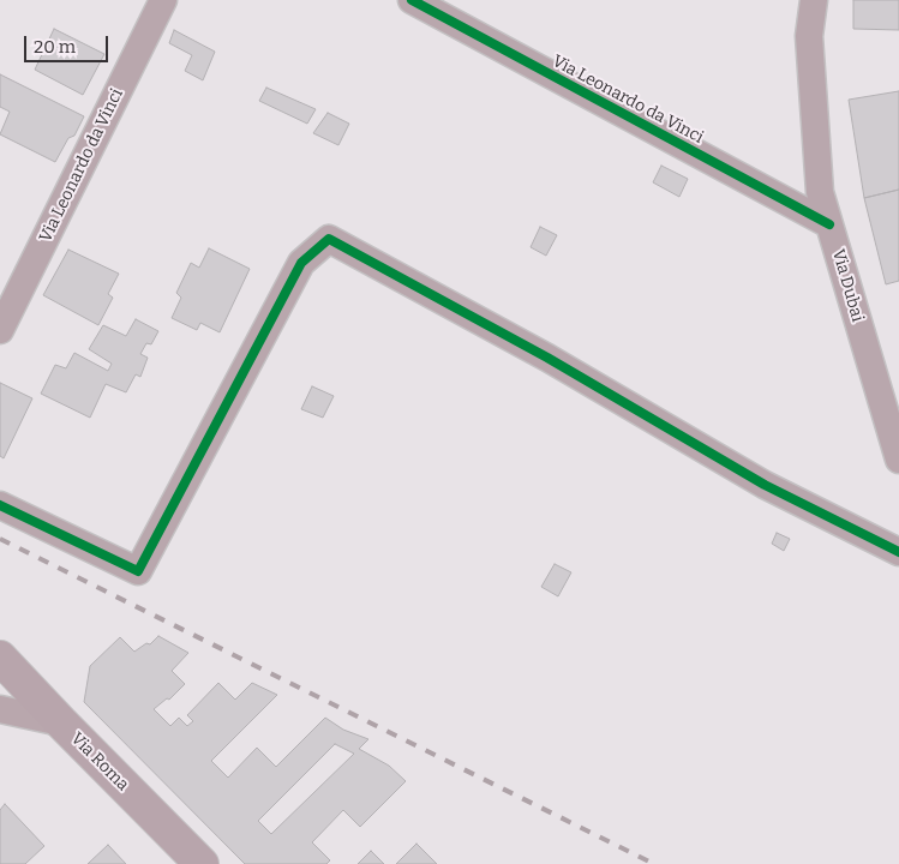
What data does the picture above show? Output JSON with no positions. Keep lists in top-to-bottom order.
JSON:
{
  "streets": {
    "street": ["Via Leonardo da Vinci", "Via Dubai", "Via Roma"]
  },
  "crossings": [
    ["Via Leonardo da Vinci", "Via Dubai"]
  ],
  "scale_bar": "20 m"
}
